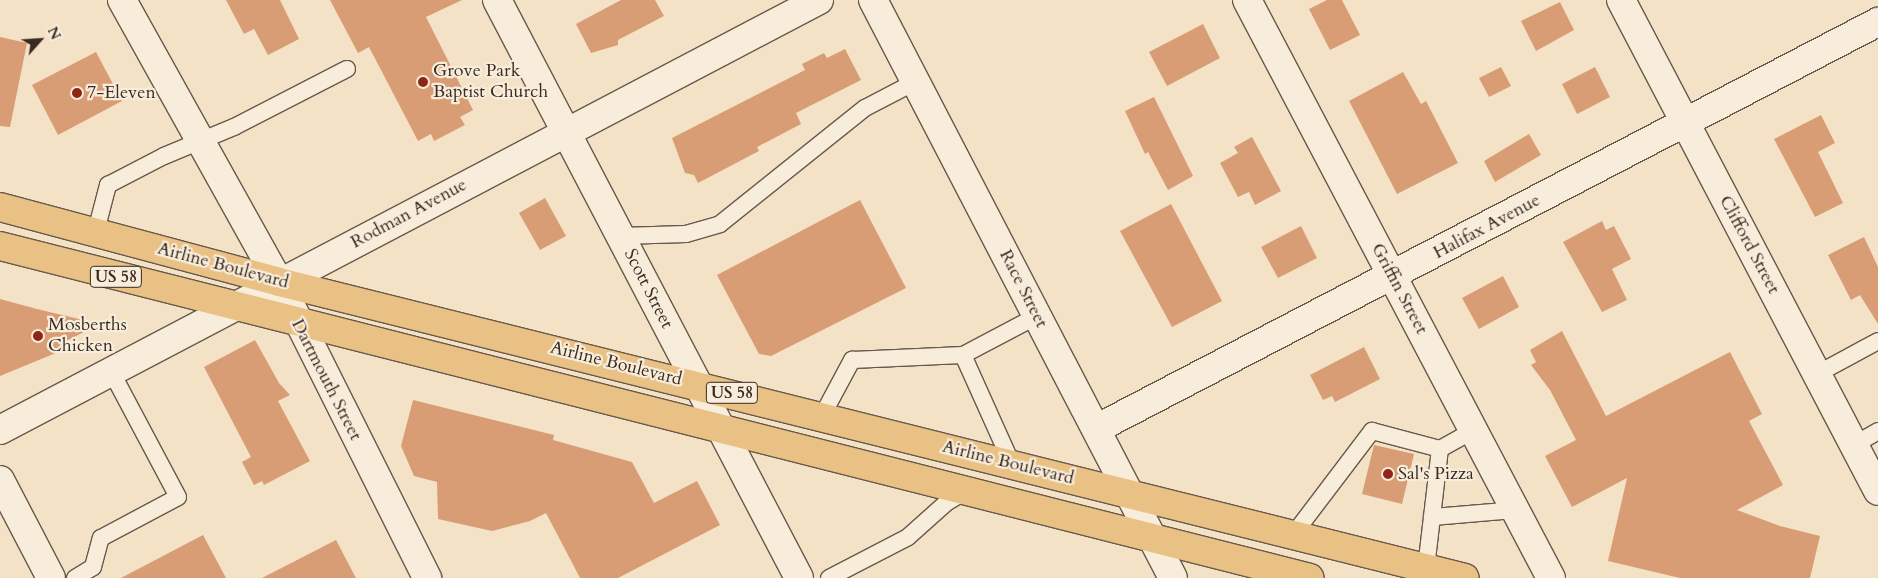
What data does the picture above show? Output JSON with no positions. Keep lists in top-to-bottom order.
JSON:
{
  "streets": {
    "main road": ["Airline Boulevard", "US 58"],
    "street": [
      "Rodman Avenue",
      "Halifax Avenue",
      "Clifford Street",
      "Scott Street",
      "Race Street",
      "Griffin Street",
      "Dartmouth Street"
    ]
  },
  "crossings": [
    ["Rodman Avenue", "Airline Boulevard"],
    ["Rodman Avenue", "Scott Street"],
    ["Rodman Avenue", "Dartmouth Street"],
    ["Halifax Avenue", "Clifford Street"],
    ["Halifax Avenue", "Race Street"],
    ["Halifax Avenue", "Griffin Street"],
    ["Airline Boulevard", "Scott Street"],
    ["Airline Boulevard", "Race Street"],
    ["Airline Boulevard", "Dartmouth Street"]
  ],
  "places": [
    "Grove Park Baptist Church",
    "7-Eleven",
    "Mosberths Chicken",
    "Sal's Pizza"
  ],
  "north": "top right"
}
